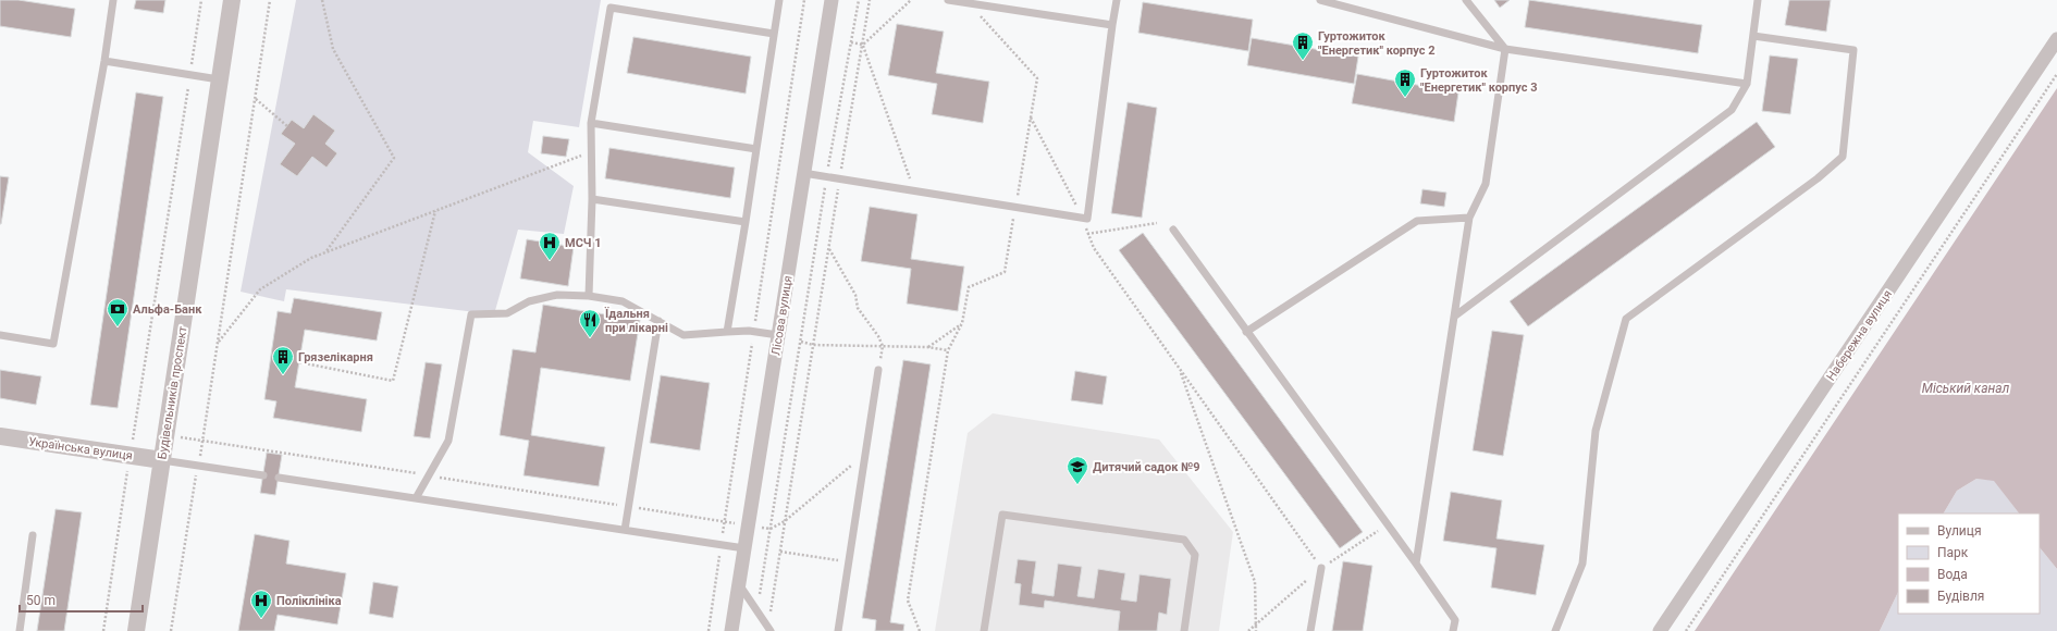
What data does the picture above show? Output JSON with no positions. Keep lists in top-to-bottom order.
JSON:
{
  "streets": {
    "street": [
      "Лісова вулиця",
      "Набережна вулиця",
      "Будівельників проспект",
      "Українська вулиця"
    ]
  },
  "crossings": [
    ["Будівельників проспект", "Українська вулиця"]
  ],
  "water": ["Міський канал"],
  "places": {
    "building": ["Гуртожиток \"Енергетик\" корпус 2", "Гуртожиток \"Енергетик\" корпус 3", "Грязелікарня"],
    "hospital": ["МСЧ 1", "Поліклініка"],
    "bank": ["Альфа-Банк"],
    "restaurant": ["Їдальня при лікарні"],
    "school or university": ["Дитячий садок №9"]
  },
  "legend": [
    "Вулиця",
    "Парк",
    "Вода",
    "Будівля"
  ],
  "scale_bar": "50 m"
}
